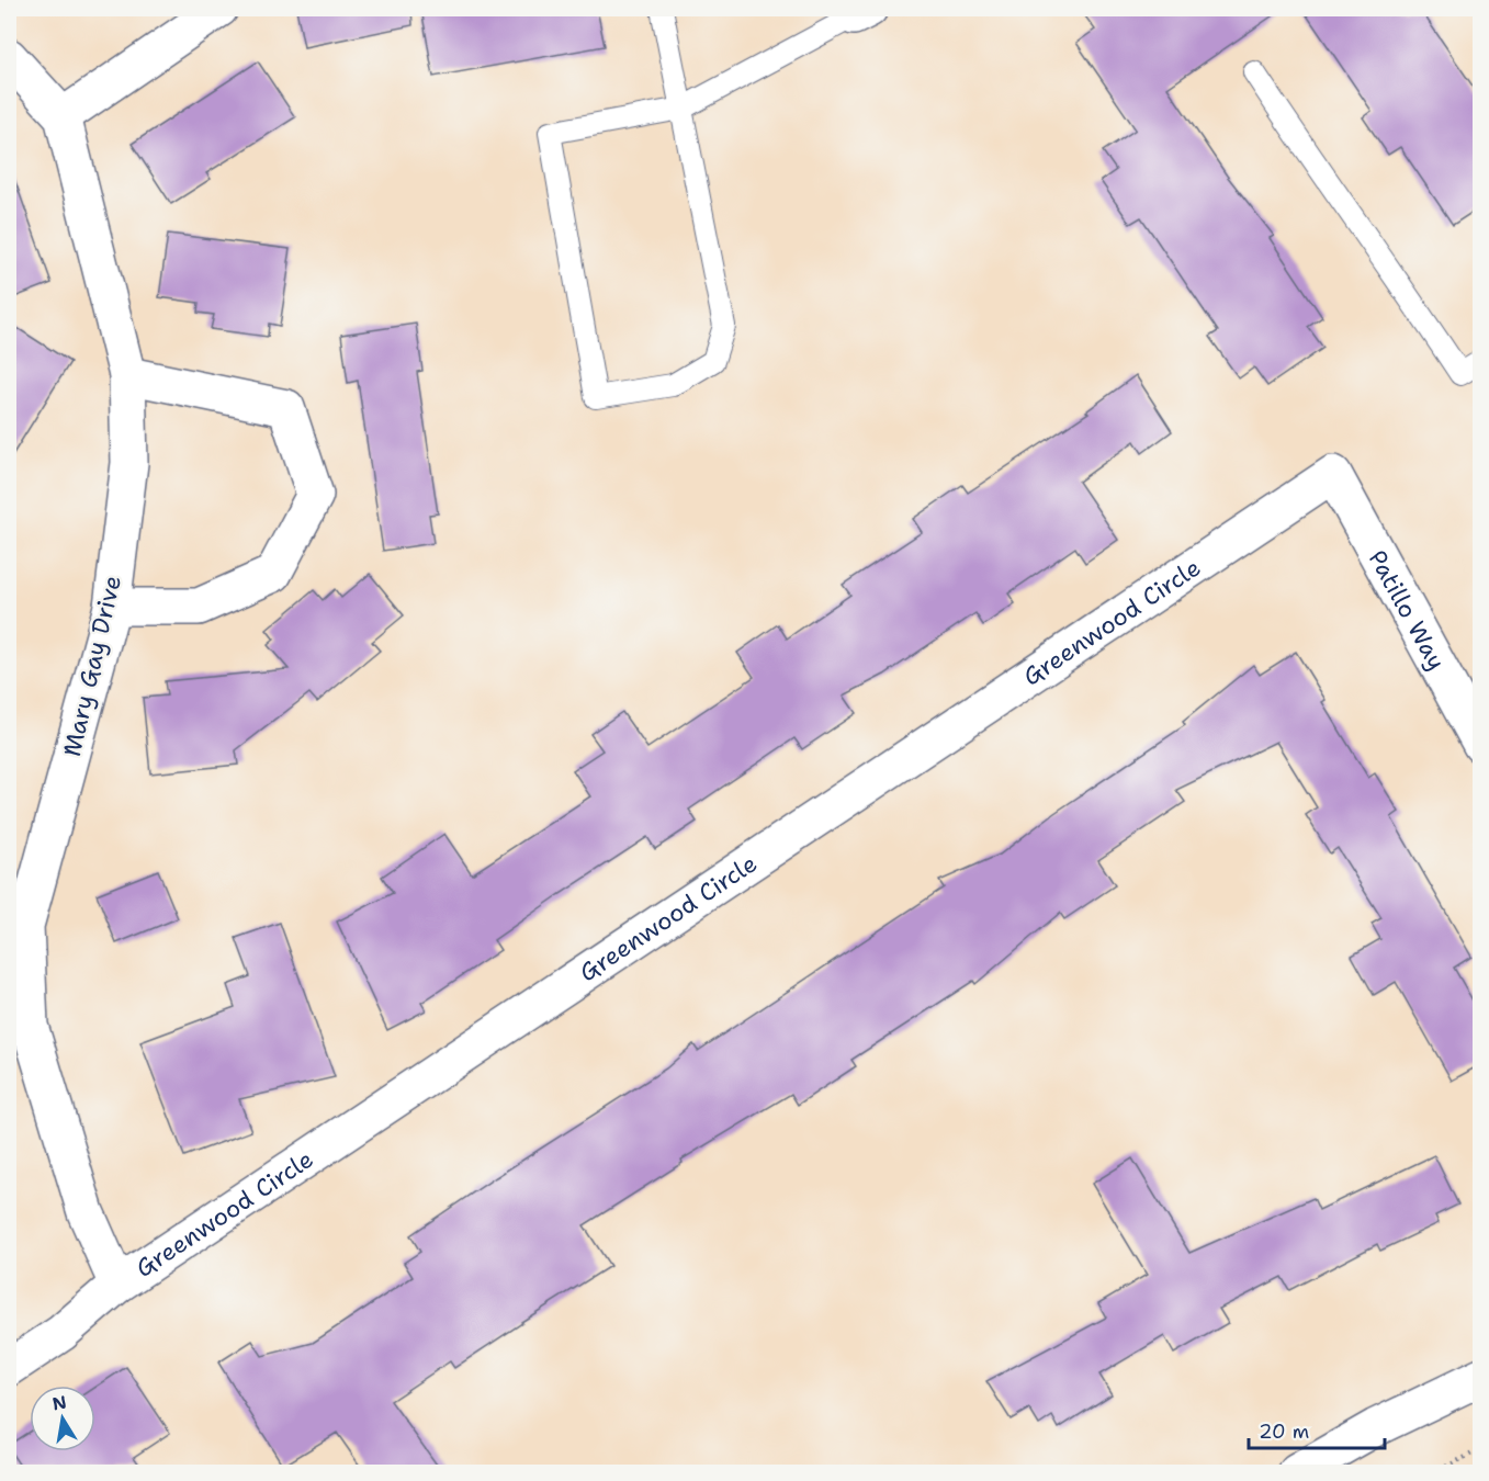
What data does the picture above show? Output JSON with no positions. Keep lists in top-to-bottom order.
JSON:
{
  "streets": {
    "street": ["Patillo Way", "Greenwood Circle", "Mary Gay Drive"]
  },
  "crossings": [
    ["Patillo Way", "Greenwood Circle"],
    ["Greenwood Circle", "Mary Gay Drive"]
  ],
  "scale_bar": "20 m",
  "north": "top"
}
